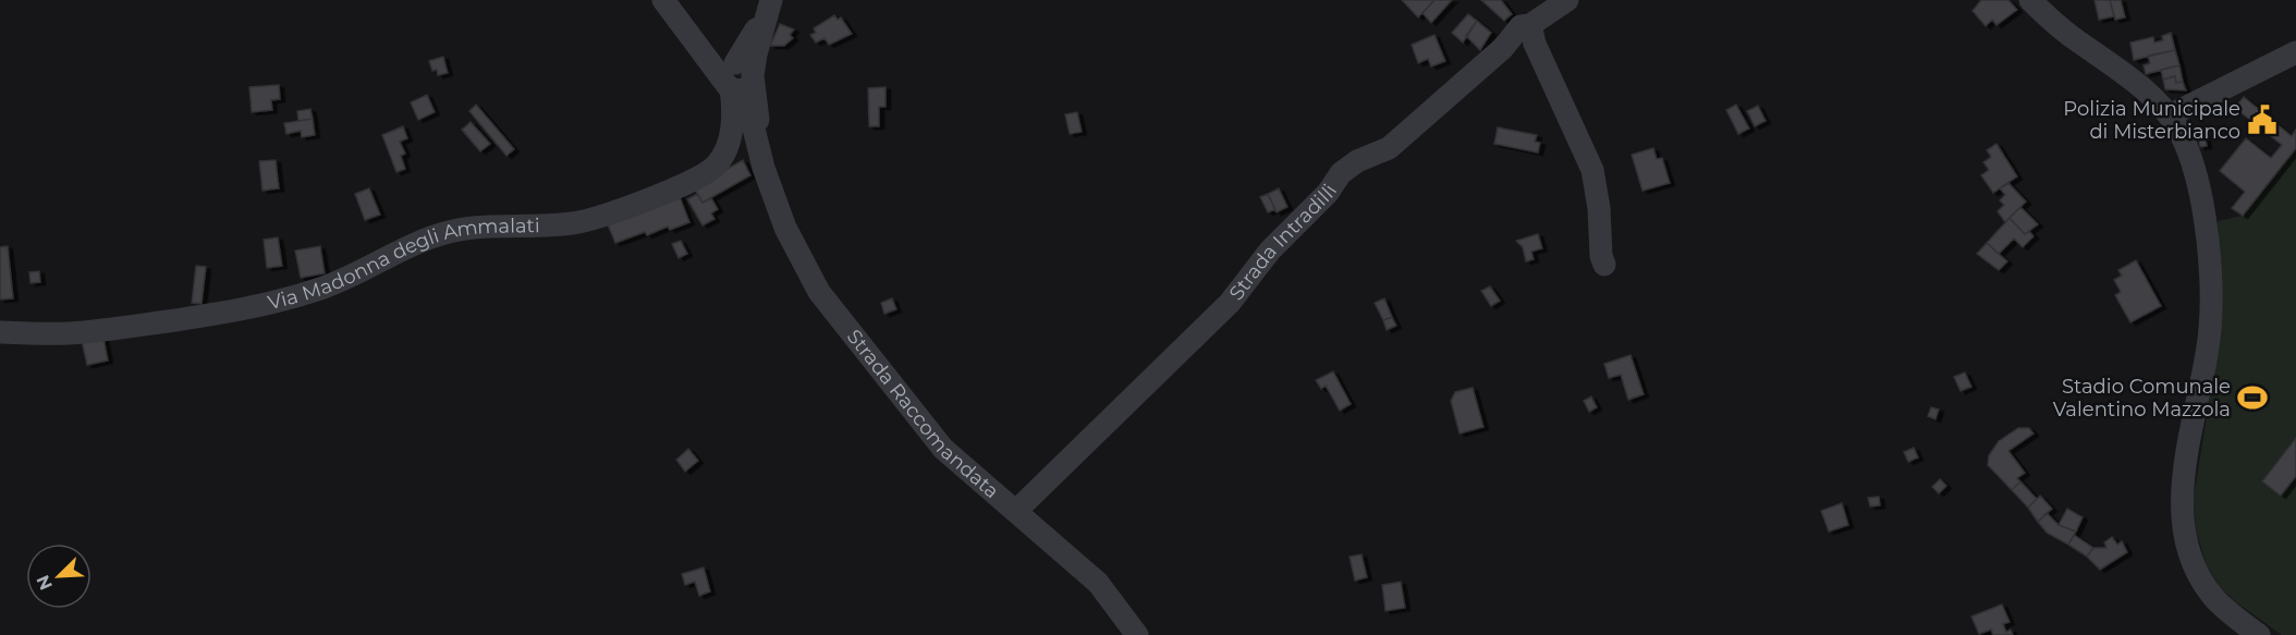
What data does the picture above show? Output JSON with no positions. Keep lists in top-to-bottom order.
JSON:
{
  "streets": {
    "street": ["Strada Intradilli", "Via Madonna degli Ammalati", "Strada Raccomandata"]
  },
  "crossings": [
    ["Strada Intradilli", "Strada Raccomandata"],
    ["Via Madonna degli Ammalati", "Strada Raccomandata"]
  ],
  "places": {
    "public building": ["Polizia Municipale di Misterbianco"],
    "sports": ["Stadio Comunale Valentino Mazzola"]
  },
  "north": "bottom left"
}
